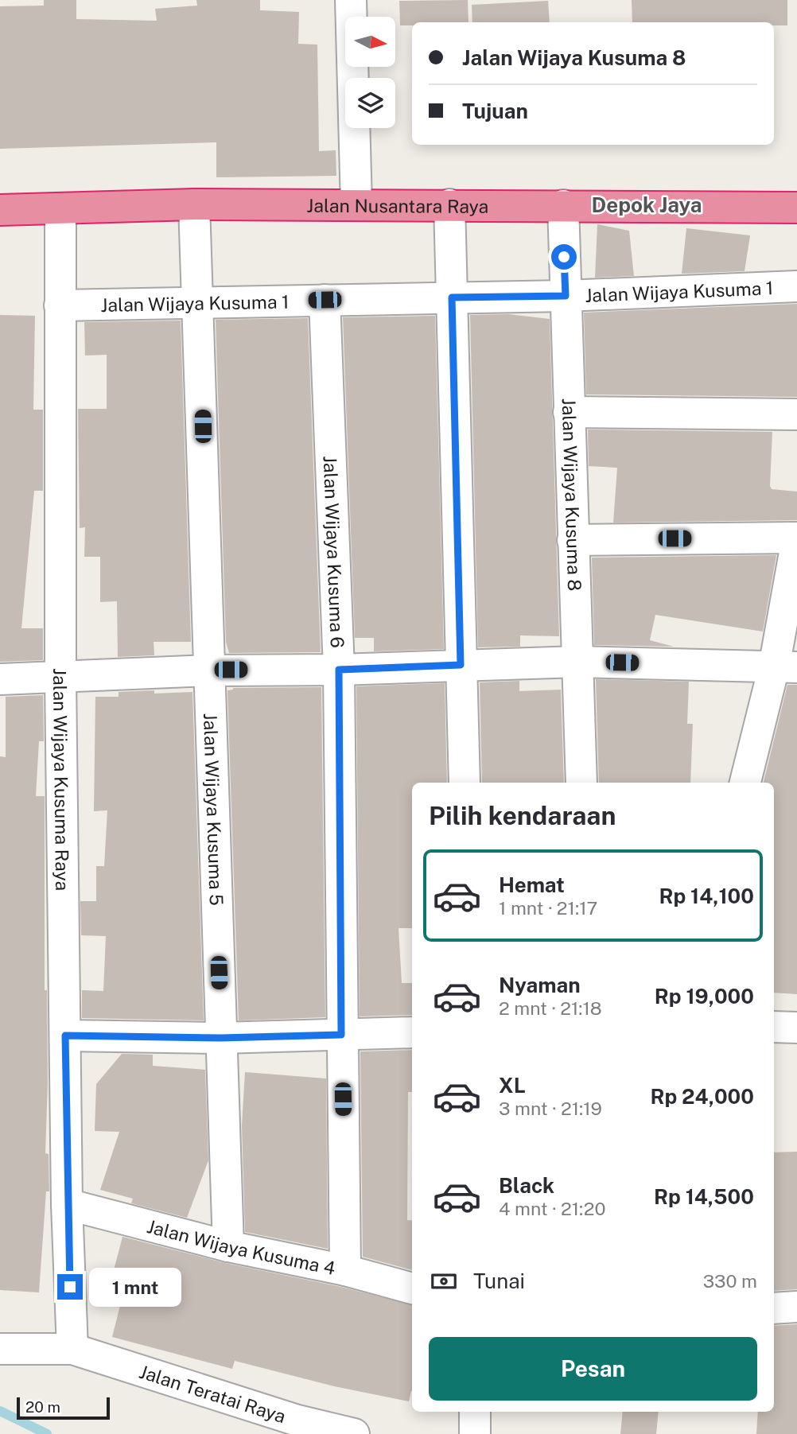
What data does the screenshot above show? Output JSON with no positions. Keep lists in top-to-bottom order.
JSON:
{
  "streets": {
    "highway": ["Jalan Nusantara Raya"],
    "street": [
      "Jalan Wijaya Kusuma 1",
      "Jalan Wijaya Kusuma 8",
      "Jalan Wijaya Kusuma 6",
      "Jalan Wijaya Kusuma Raya",
      "Jalan Wijaya Kusuma 5",
      "Jalan Wijaya Kusuma 4",
      "Jalan Teratai Raya"
    ]
  },
  "crossings": [
    ["Jalan Nusantara Raya", "Jalan Wijaya Kusuma 8"],
    ["Jalan Nusantara Raya", "Jalan Wijaya Kusuma Raya"],
    ["Jalan Nusantara Raya", "Jalan Wijaya Kusuma 5"],
    ["Jalan Wijaya Kusuma 1", "Jalan Wijaya Kusuma 8"],
    ["Jalan Wijaya Kusuma 1", "Jalan Wijaya Kusuma 6"],
    ["Jalan Wijaya Kusuma 1", "Jalan Wijaya Kusuma Raya"],
    ["Jalan Wijaya Kusuma 1", "Jalan Wijaya Kusuma 5"],
    ["Jalan Wijaya Kusuma 6", "Jalan Wijaya Kusuma 4"],
    ["Jalan Wijaya Kusuma Raya", "Jalan Wijaya Kusuma 4"],
    ["Jalan Wijaya Kusuma Raya", "Jalan Teratai Raya"],
    ["Jalan Wijaya Kusuma 5", "Jalan Wijaya Kusuma 4"]
  ],
  "districts": ["Depok Jaya"],
  "scale_bar": "20 m",
  "north": "right",
  "page": {
    "banner": ["Jalan Wijaya Kusuma 8", "Tujuan"],
    "heading": "Pilih kendaraan",
    "list": [
      {
        "name": "Hemat",
        "note": "1 mnt · 21:17",
        "value": "Rp 14,100"
      },
      {
        "name": "Nyaman",
        "note": "2 mnt · 21:18",
        "value": "Rp 19,000"
      },
      {
        "name": "XL",
        "note": "3 mnt · 21:19",
        "value": "Rp 24,000"
      },
      {
        "name": "Black",
        "note": "4 mnt · 21:20",
        "value": "Rp 14,500"
      }
    ],
    "pay": ["Tunai", "330 m"],
    "bubble": "1 mnt",
    "buttons": "Pesan",
    "scale": "20 m"
  }
}
